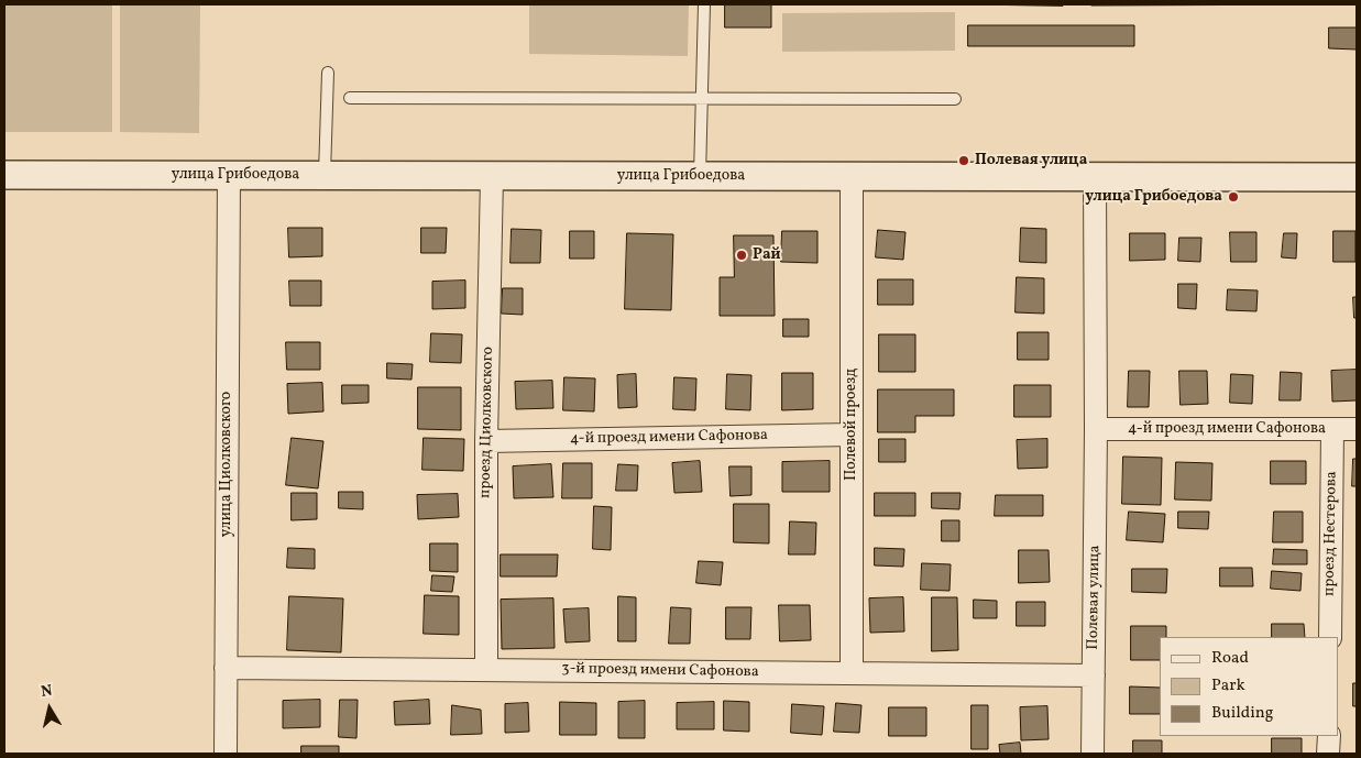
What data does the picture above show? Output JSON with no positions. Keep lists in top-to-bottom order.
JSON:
{
  "streets": {
    "street": [
      "улица Грибоедова",
      "проезд Циолковского",
      "Полевой проезд",
      "4-й проезд имени Сафонова",
      "улица Циолковского",
      "проезд Нестерова",
      "Полевая улица",
      "3-й проезд имени Сафонова"
    ]
  },
  "crossings": [
    ["улица Грибоедова", "проезд Циолковского"],
    ["улица Грибоедова", "Полевой проезд"],
    ["улица Грибоедова", "улица Циолковского"],
    ["улица Грибоедова", "Полевая улица"],
    ["проезд Циолковского", "4-й проезд имени Сафонова"],
    ["проезд Циолковского", "3-й проезд имени Сафонова"],
    ["Полевой проезд", "4-й проезд имени Сафонова"],
    ["Полевой проезд", "3-й проезд имени Сафонова"],
    ["4-й проезд имени Сафонова", "проезд Нестерова"],
    ["4-й проезд имени Сафонова", "Полевая улица"],
    ["улица Циолковского", "3-й проезд имени Сафонова"],
    ["Полевая улица", "3-й проезд имени Сафонова"]
  ],
  "places": ["Полевая улица", "улица Грибоедова", "Рай"],
  "legend": ["Road", "Park", "Building"],
  "north": "top"
}
